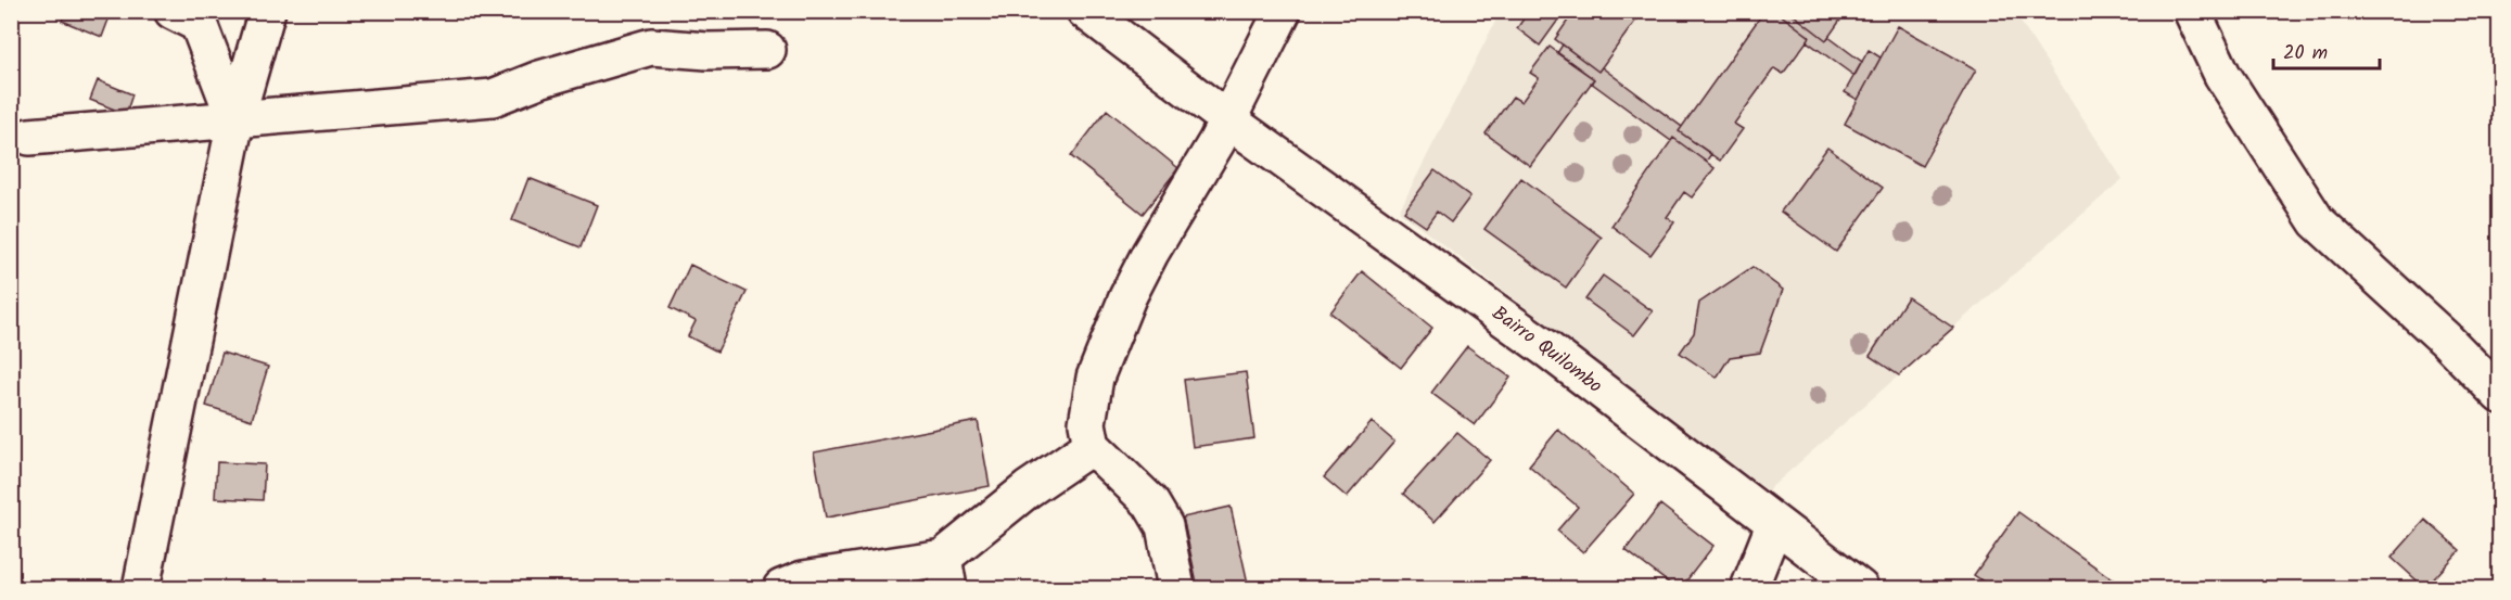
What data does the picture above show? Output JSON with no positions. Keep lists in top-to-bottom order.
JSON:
{
  "streets": {
    "street": ["Bairro Quilombo"]
  },
  "scale_bar": "20 m"
}
